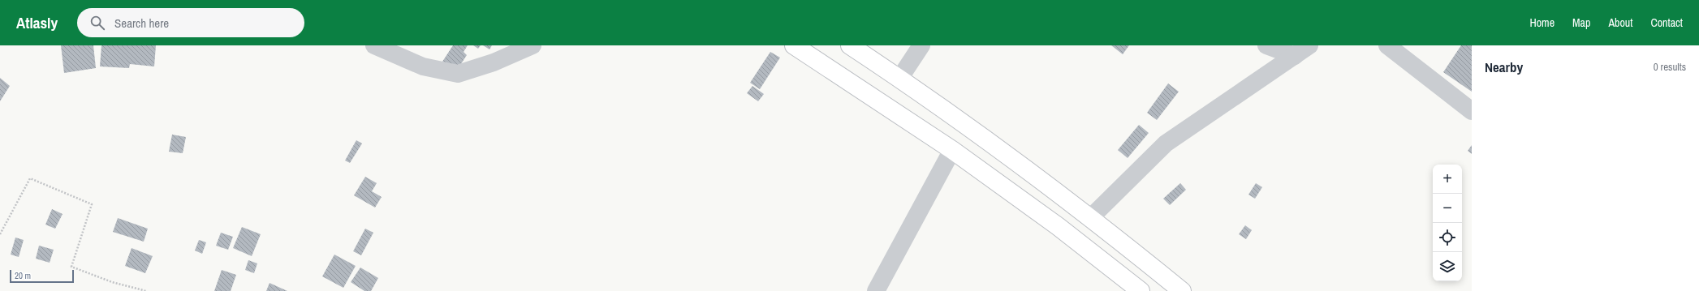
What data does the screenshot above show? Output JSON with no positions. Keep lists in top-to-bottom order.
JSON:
{
  "scale_bar": "20 m",
  "page": {
    "header": "Atlasly",
    "search": "Search here",
    "nav": [
      "Home",
      "Map",
      "About",
      "Contact"
    ],
    "heading": ["Nearby", "0 results"],
    "map_buttons": ["+", "−"],
    "scale": "20 m"
  }
}
